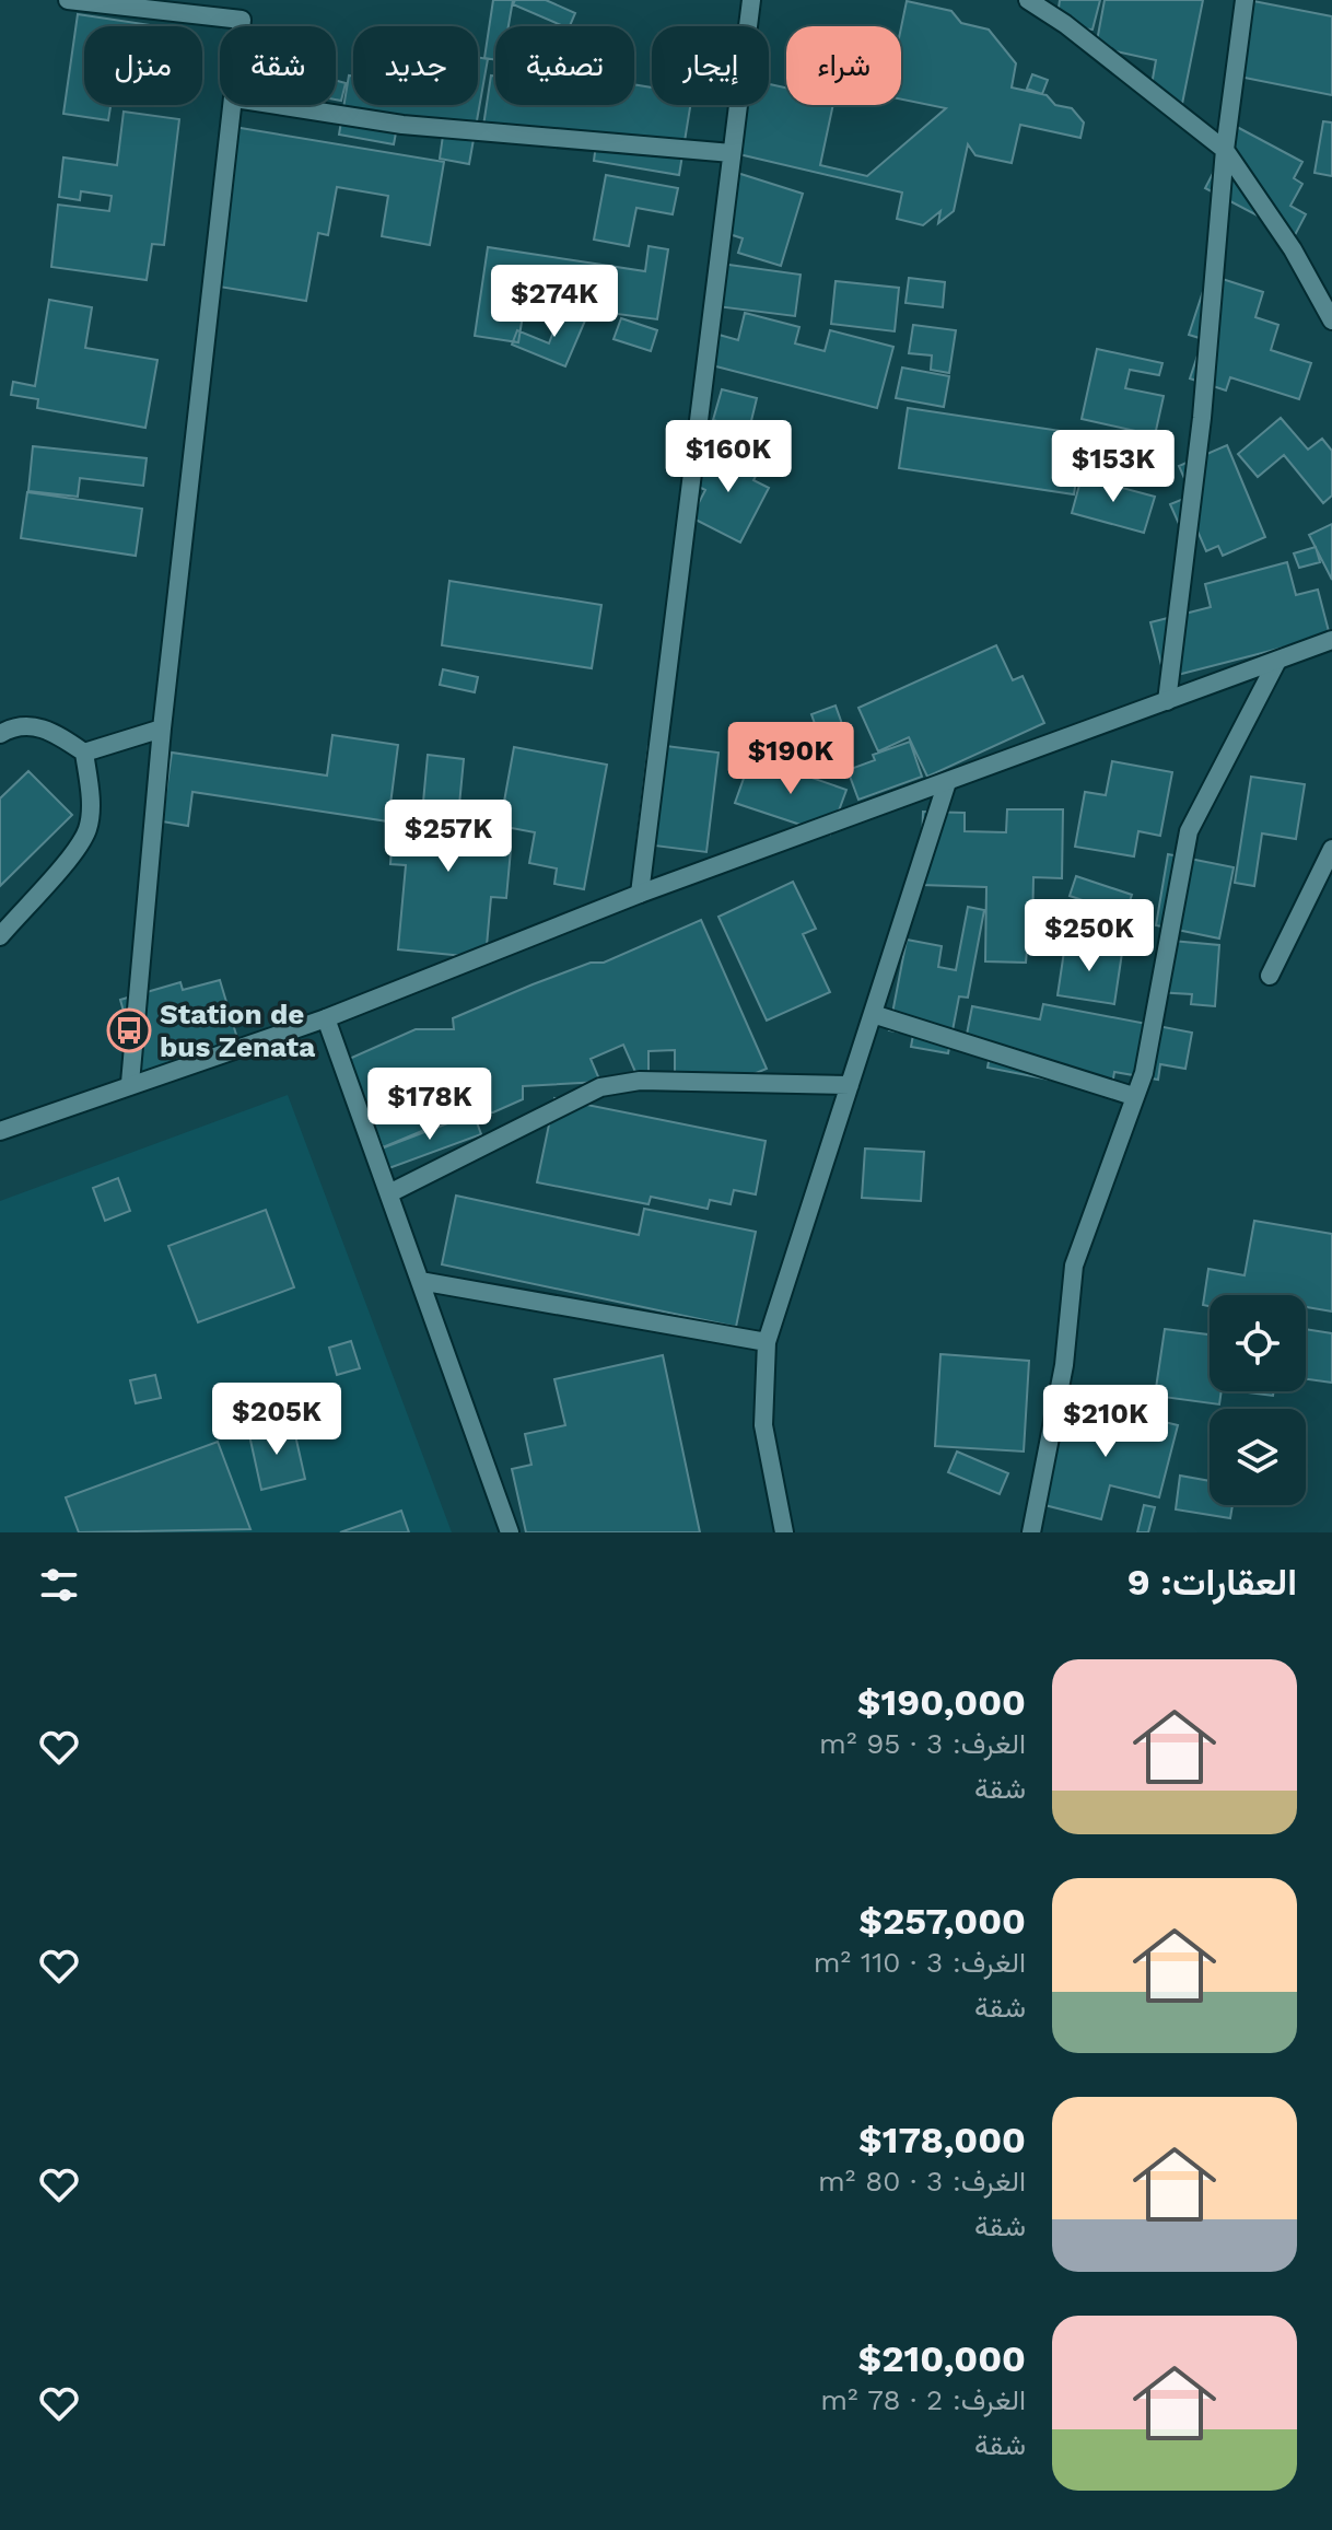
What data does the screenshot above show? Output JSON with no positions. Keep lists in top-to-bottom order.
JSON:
{
  "places": {
    "bus stop": ["Station de bus Zenata"]
  },
  "page": {
    "chip": [
      "شراء",
      "إيجار",
      "تصفية",
      "جديد",
      "شقة",
      "منزل"
    ],
    "price": [
      "$274K",
      "$160K",
      "$153K",
      "$190K",
      "$257K",
      "$250K",
      "$178K",
      "$205K",
      "$210K"
    ],
    "heading": "العقارات: 9",
    "list": [
      {
        "name": "$190,000",
        "note": "الغرف: 3 · 95 m² · شقة"
      },
      {
        "name": "$257,000",
        "note": "الغرف: 3 · 110 m² · شقة"
      },
      {
        "name": "$178,000",
        "note": "الغرف: 3 · 80 m² · شقة"
      },
      {
        "name": "$210,000",
        "note": "الغرف: 2 · 78 m² · شقة"
      }
    ]
  }
}
